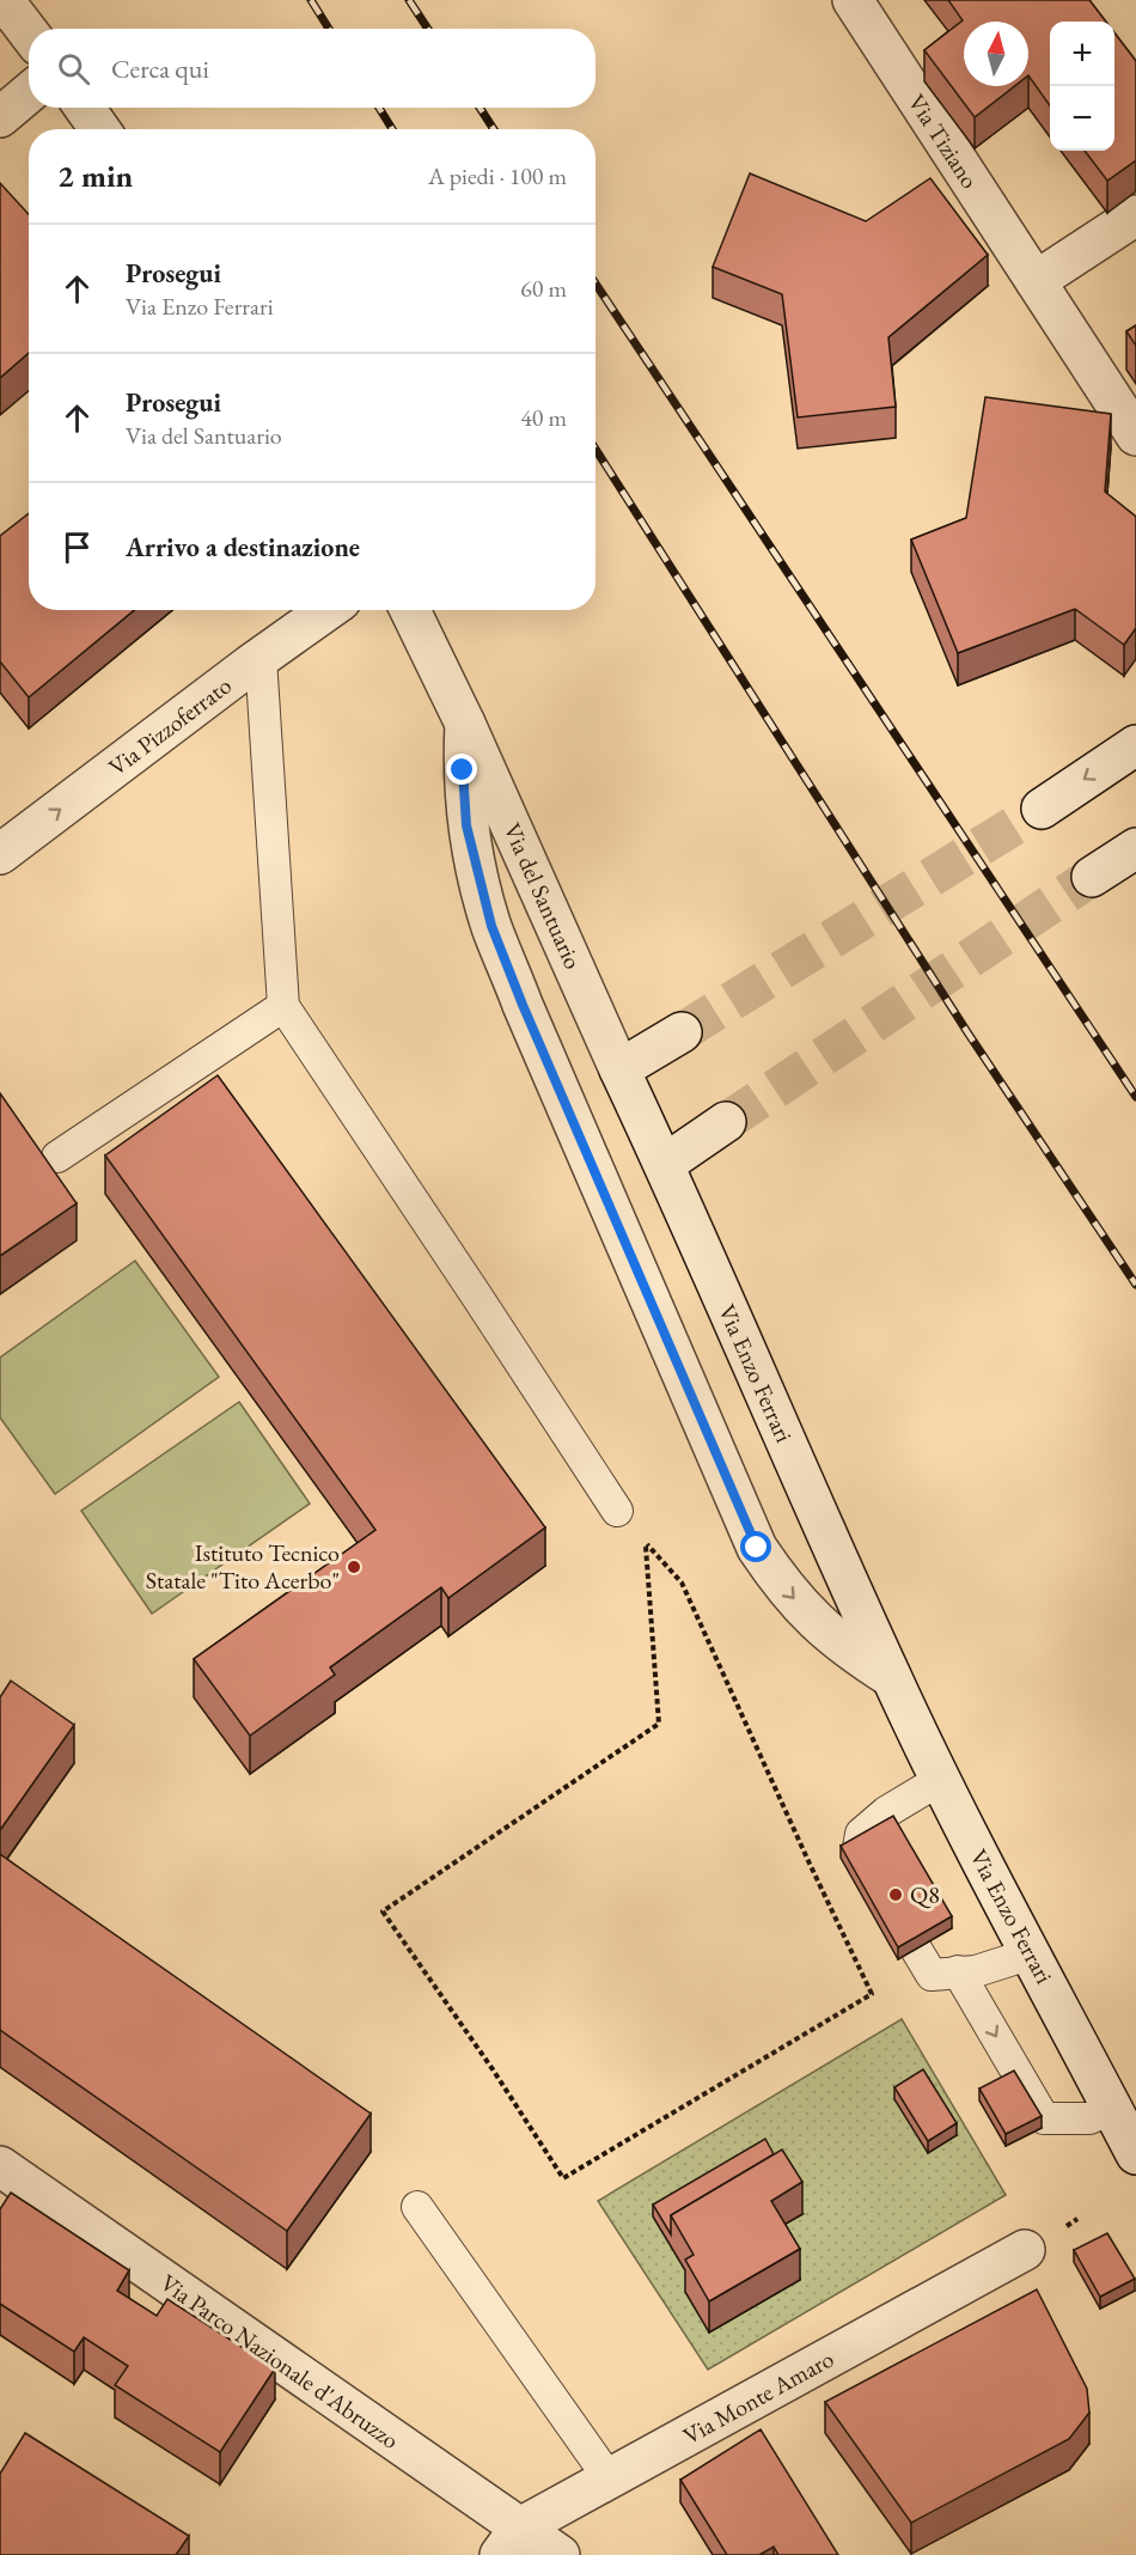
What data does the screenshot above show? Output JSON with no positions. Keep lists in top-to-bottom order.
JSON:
{
  "streets": {
    "street": [
      "Via Tiziano",
      "Via Pizzoferrato",
      "Via del Santuario",
      "Via Enzo Ferrari",
      "Via Parco Nazionale d'Abruzzo",
      "Via Monte Amaro"
    ]
  },
  "crossings": [
    ["Via del Santuario", "Via Enzo Ferrari"],
    ["Via Parco Nazionale d'Abruzzo", "Via Monte Amaro"]
  ],
  "one_way": ["Via Pizzoferrato"],
  "places": ["Istituto Tecnico Statale \"Tito Acerbo\"", "Q8"],
  "north": "top",
  "page": {
    "map_buttons": ["+", "−"],
    "search": "Cerca qui",
    "heading": ["2 min", "A piedi · 100 m"],
    "list": [
      ["Prosegui", "Via Enzo Ferrari", "60 m"],
      ["Prosegui", "Via del Santuario", "40 m"],
      "Arrivo a destinazione"
    ]
  }
}
